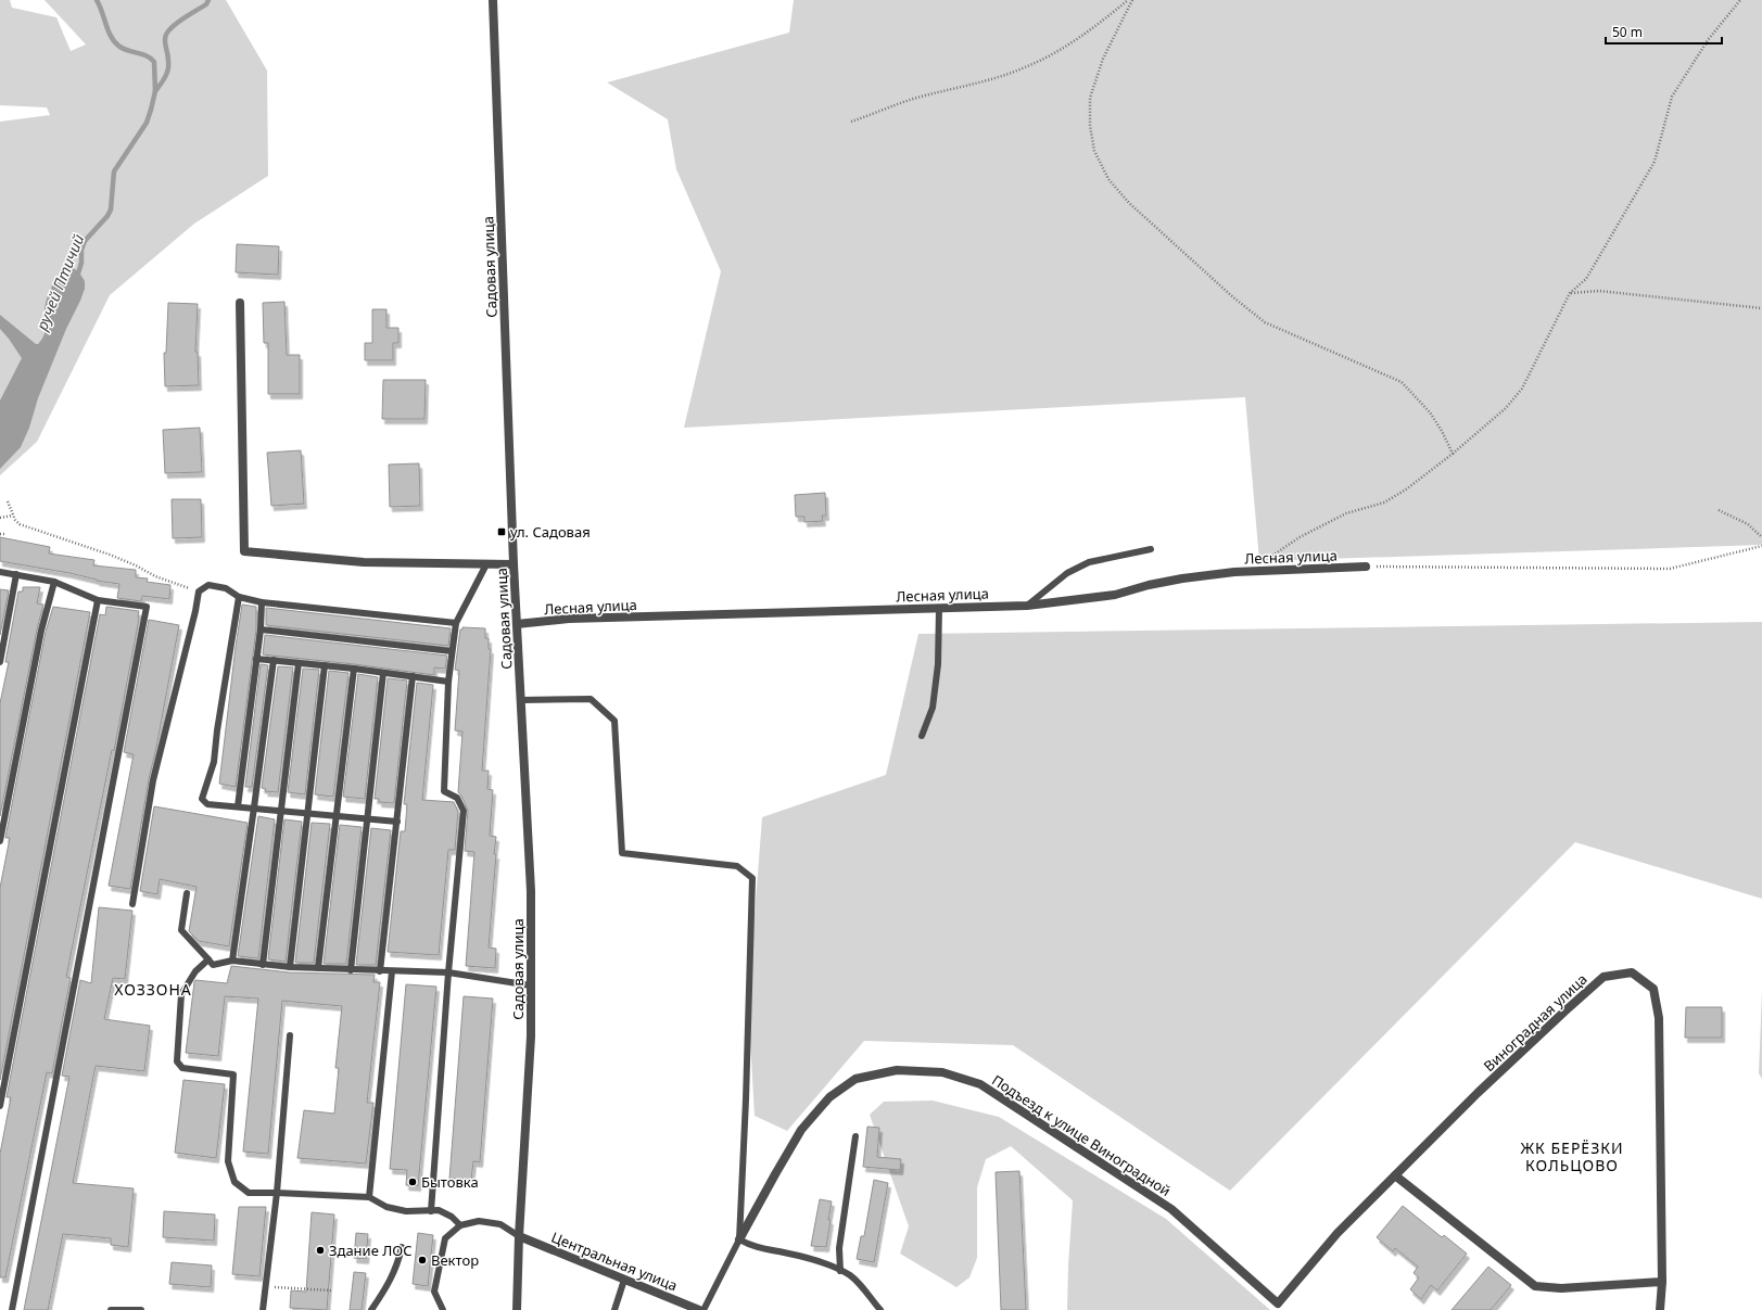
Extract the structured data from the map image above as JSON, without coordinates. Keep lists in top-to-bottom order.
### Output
{
  "streets": {
    "street": [
      "Садовая улица",
      "Лесная улица",
      "Виноградная улица",
      "Подъезд к улице Виноградной",
      "Центральная улица"
    ]
  },
  "crossings": [
    ["Садовая улица", "Лесная улица"],
    ["Садовая улица", "Центральная улица"],
    ["Виноградная улица", "Подъезд к улице Виноградной"]
  ],
  "districts": ["ХОЗЗОНА", "ЖК БЕРЁЗКИ КОЛЬЦОВО"],
  "water": ["ручей Птичий"],
  "places": {
    "transit": ["ул. Садовая"],
    "other": ["Бытовка", "Здание ЛОС", "Вектор"]
  },
  "scale_bar": "50 m"
}
